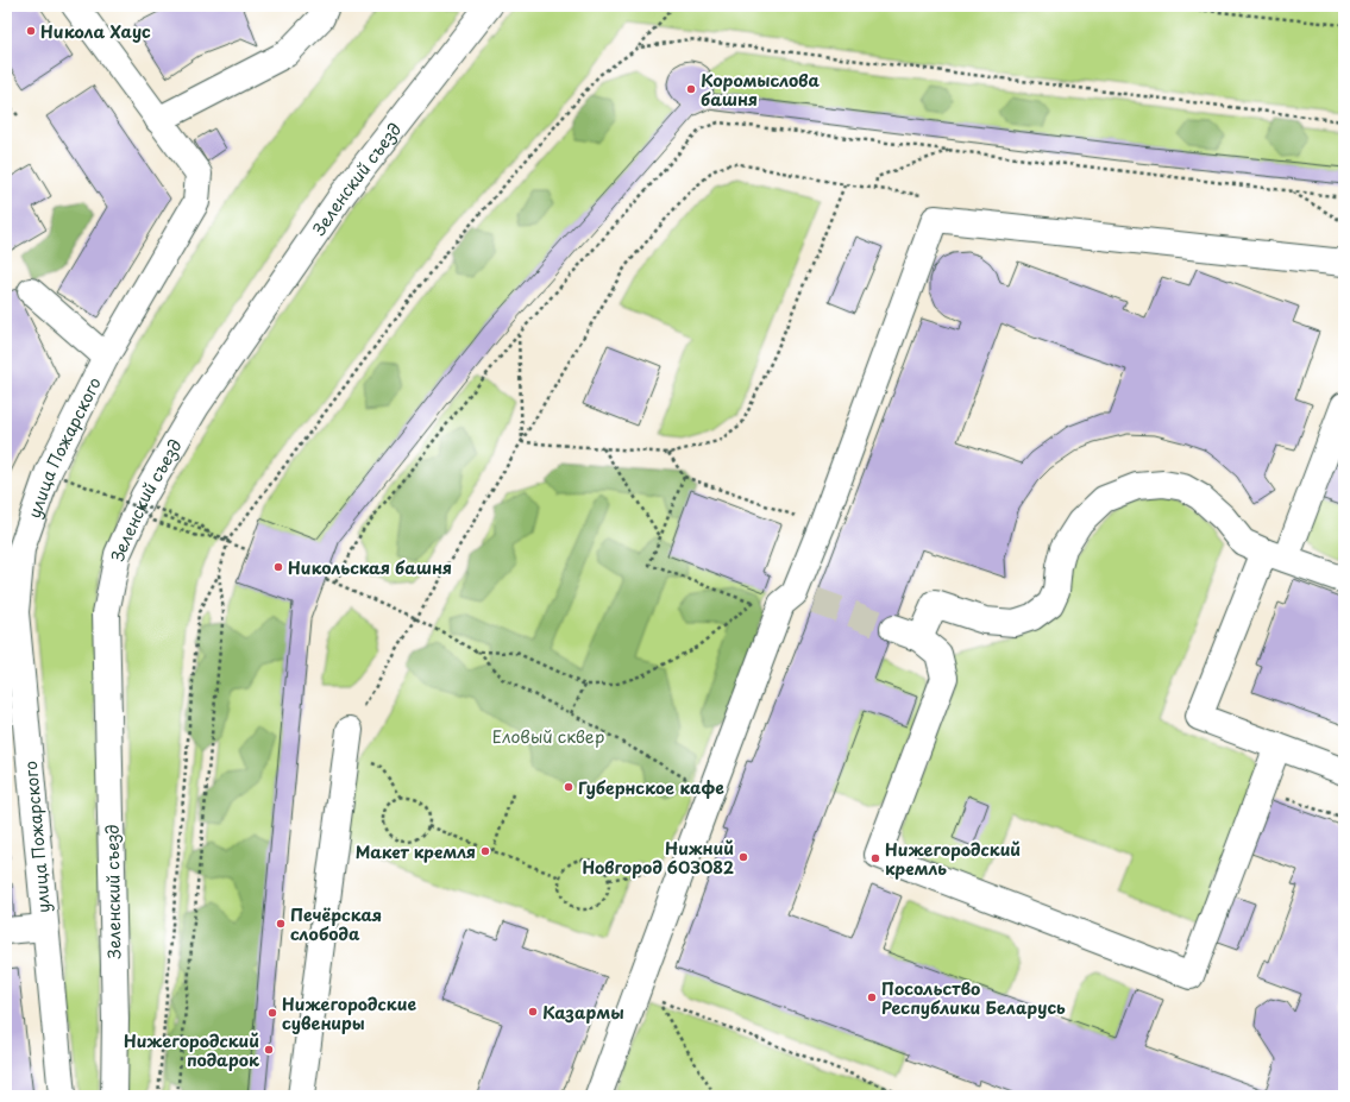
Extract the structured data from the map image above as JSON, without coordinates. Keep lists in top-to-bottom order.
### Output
{
  "streets": {
    "main road": ["Зеленский съезд", "улица Пожарского"]
  },
  "parks": ["Еловый сквер"],
  "places": [
    "Никола Хаус",
    "Коромыслова башня",
    "Никольская башня",
    "Губернское кафе",
    "Макет кремля",
    "Нижний Новгород 603082",
    "Нижегородский кремль",
    "Печёрская слобода",
    "Посольство Республики Беларусь",
    "Казармы",
    "Нижегородские сувениры",
    "Нижегородский подарок"
  ]
}
